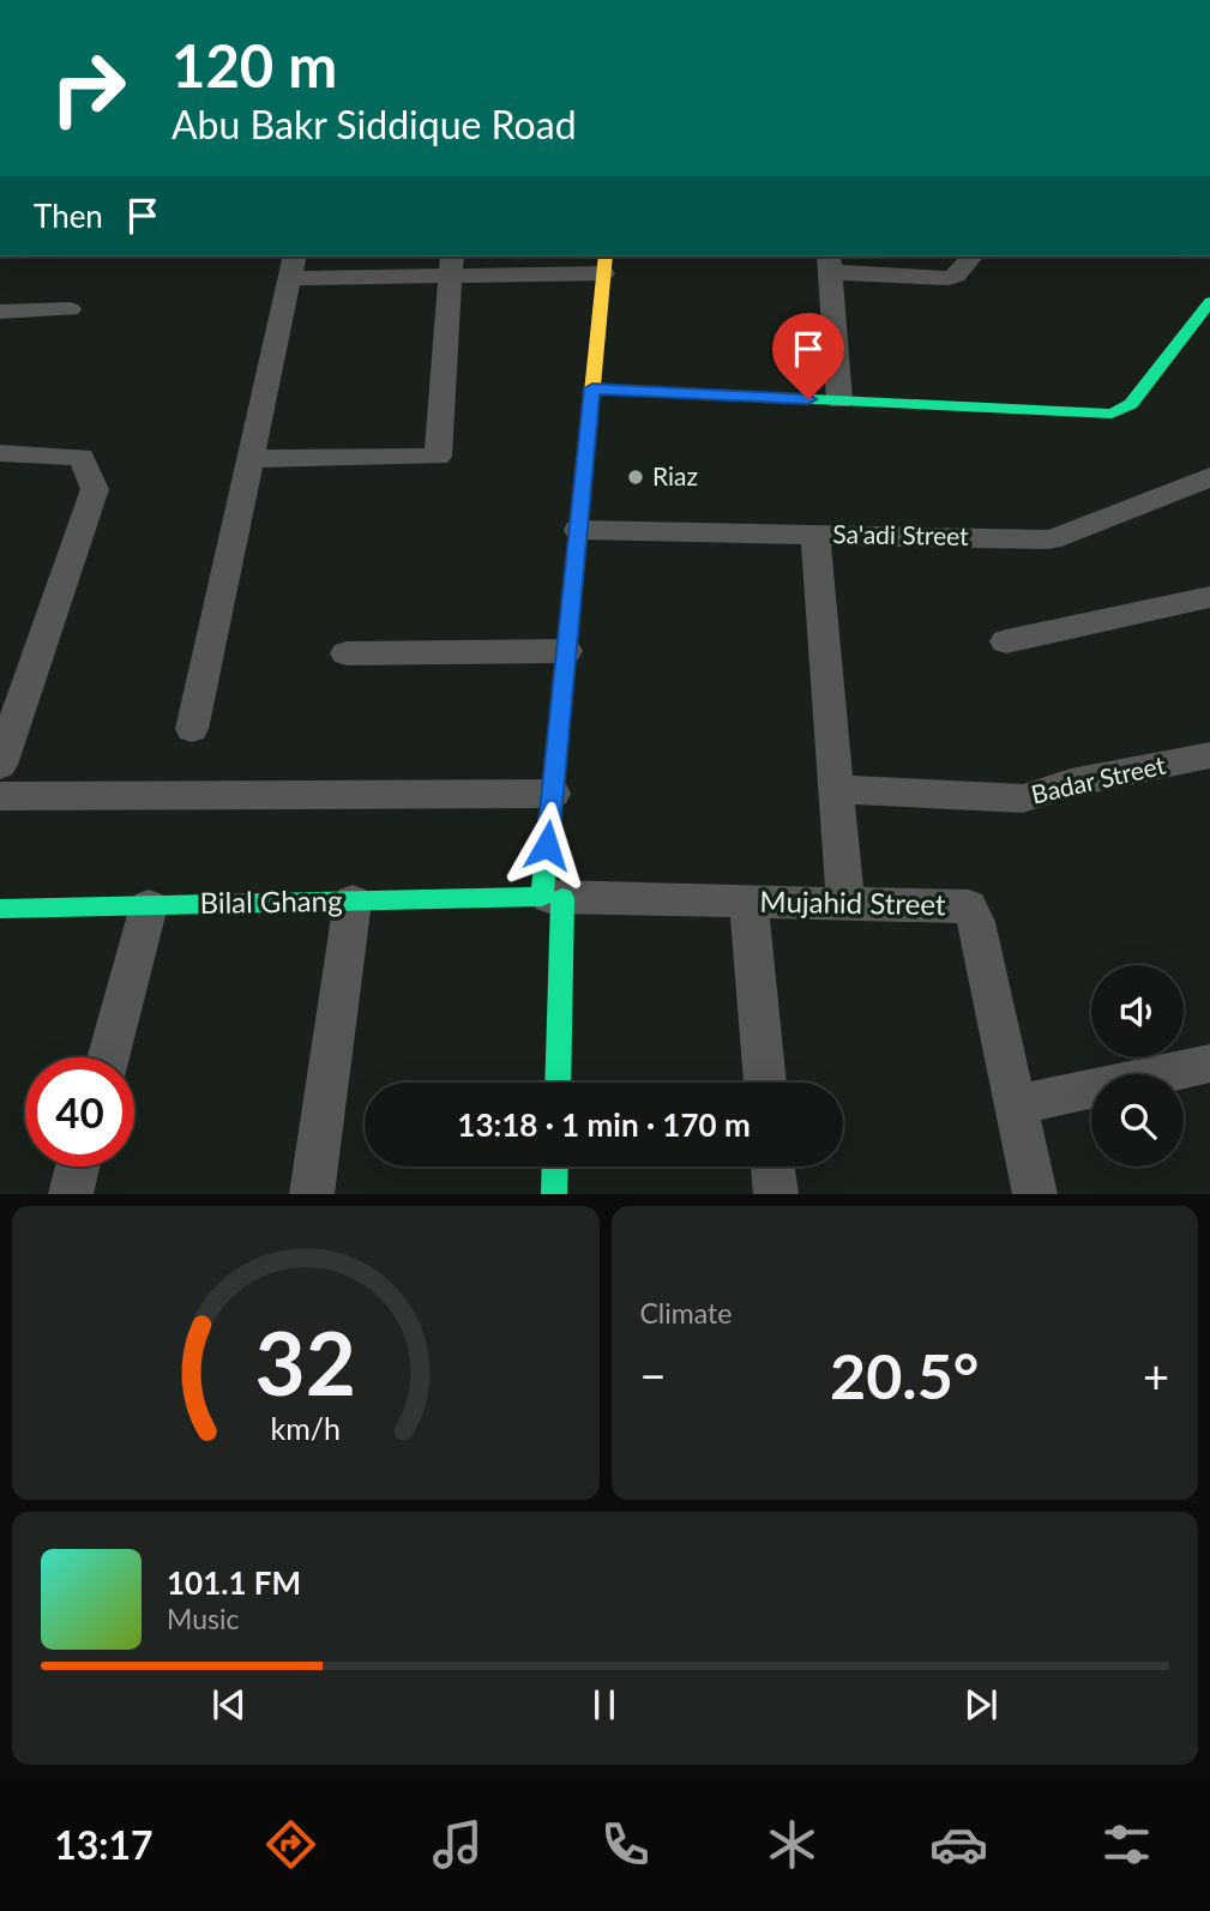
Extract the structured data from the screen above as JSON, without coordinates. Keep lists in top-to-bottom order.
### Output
{
  "streets": {
    "street": [
      "Sa'adi Street",
      "Badar Street",
      "Bilal Ghang",
      "Mujahid Street"
    ]
  },
  "crossings": [
    ["Bilal Ghang", "Mujahid Street"]
  ],
  "places": ["Riaz"],
  "page": {
    "turn": ["120 m", "Abu Bakr Siddique Road"],
    "then": "Then",
    "limit": "40",
    "trip": "13:18 · 1 min · 170 m",
    "tile": "Climate",
    "heat": ["−", "20.5°", "+"],
    "song": ["101.1 FM", "Music"],
    "tabs": "13:17",
    "gauge": ["32", "km/h"]
  }
}
